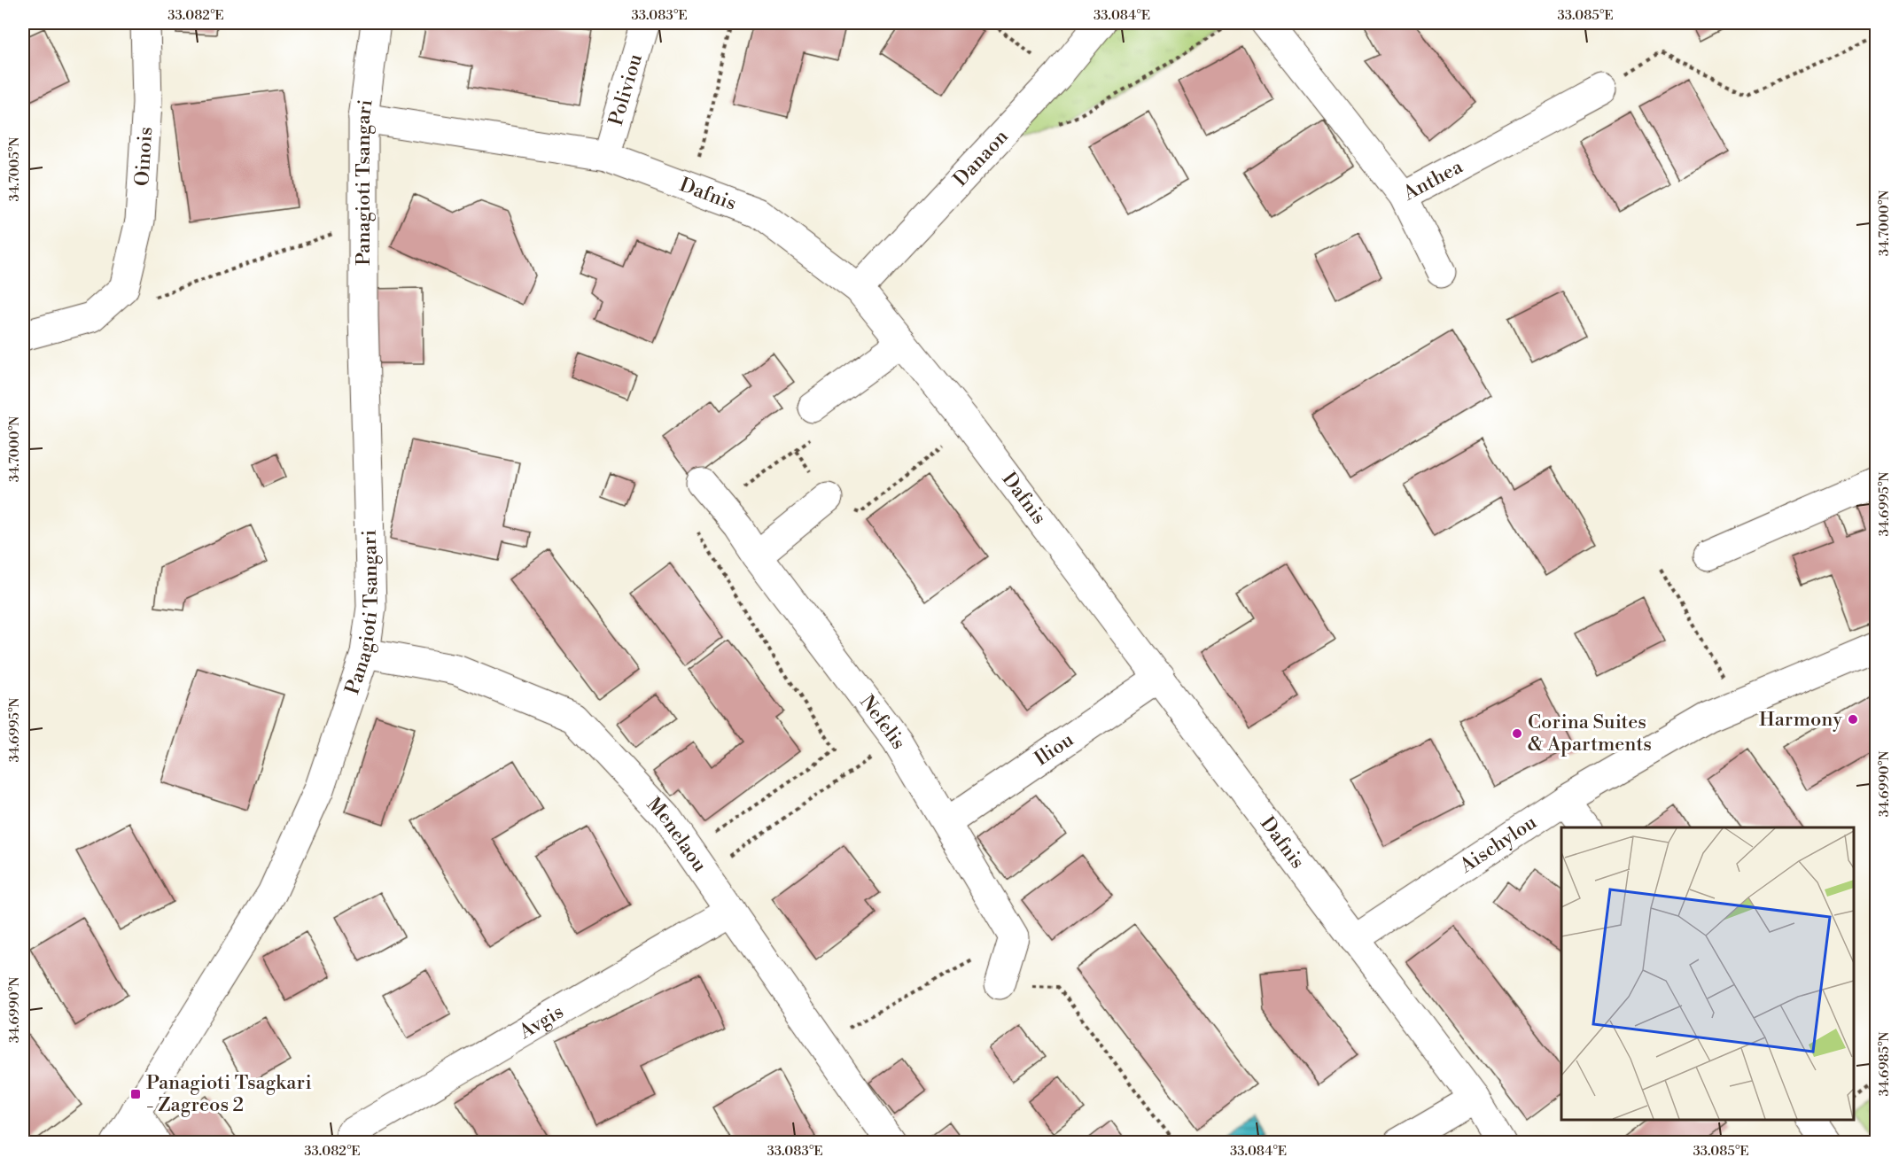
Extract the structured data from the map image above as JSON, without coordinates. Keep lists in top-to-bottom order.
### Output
{
  "streets": {
    "street": [
      "Poliviou",
      "Oinois",
      "Danaon",
      "Anthea",
      "Panagioti Tsangari",
      "Dafnis",
      "Nefelis",
      "Iliou",
      "Menelaou",
      "Aischylou",
      "Avgis"
    ]
  },
  "crossings": [
    ["Poliviou", "Dafnis"],
    ["Danaon", "Dafnis"],
    ["Panagioti Tsangari", "Dafnis"],
    ["Panagioti Tsangari", "Menelaou"],
    ["Dafnis", "Iliou"],
    ["Dafnis", "Aischylou"],
    ["Nefelis", "Iliou"],
    ["Menelaou", "Avgis"]
  ],
  "places": {
    "other": ["Harmony", "Corina Suites & Apartments"],
    "transit": ["Panagioti Tsagkari - Zagreos 2"]
  },
  "coordinates": [
    "33.082°E",
    "33.083°E",
    "33.084°E",
    "33.085°E",
    "34.7005°N",
    "34.7000°N",
    "34.6995°N",
    "34.6990°N",
    "34.6985°N"
  ]
}
